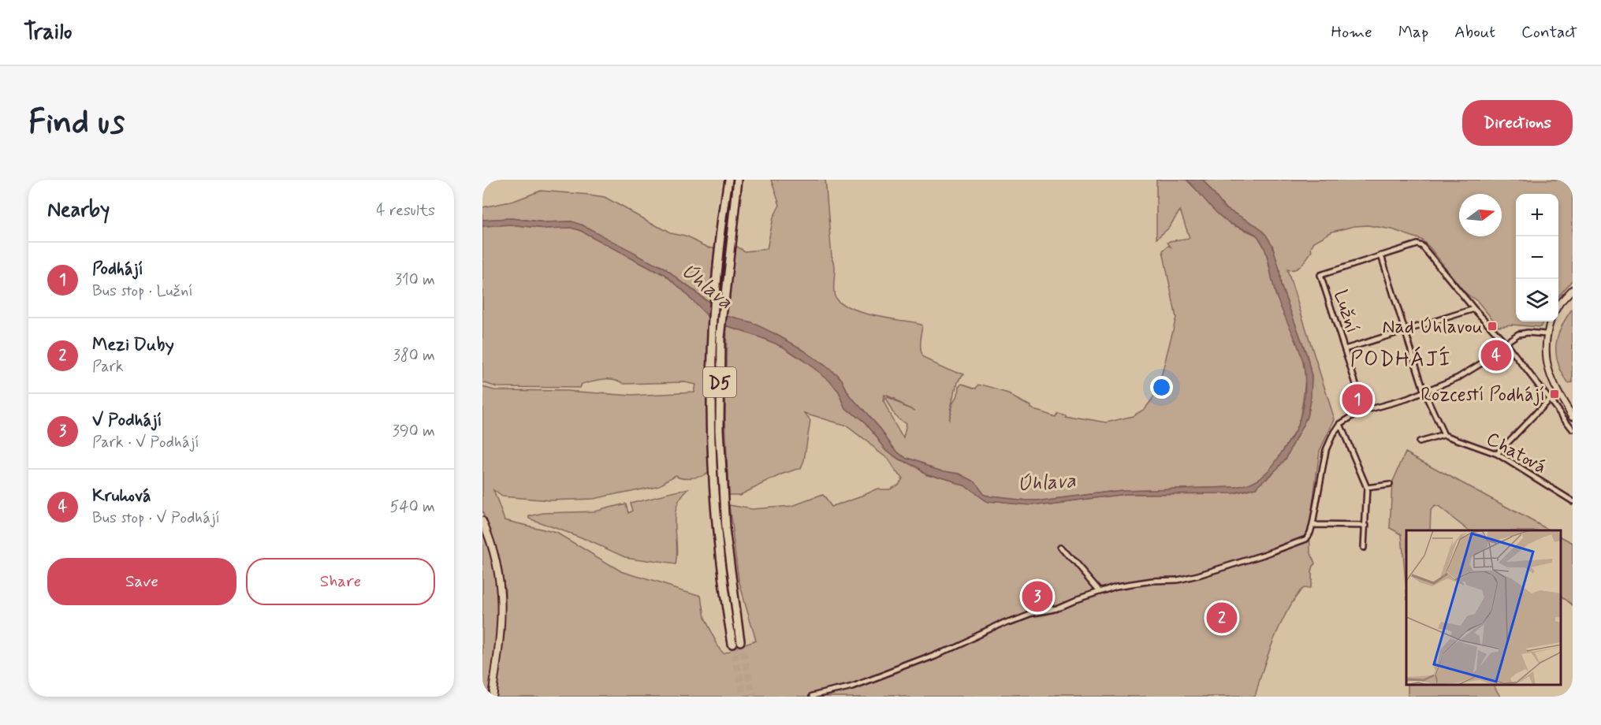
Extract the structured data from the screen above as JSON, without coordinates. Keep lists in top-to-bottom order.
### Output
{
  "streets": {
    "highway": ["D5"],
    "street": ["Lužní", "Chatová"]
  },
  "districts": ["PODHÁJÍ"],
  "water": ["Úhlava"],
  "places": {
    "transit": ["Nad Úhlavou", "Rozcestí Podhájí"]
  },
  "north": "right",
  "page": {
    "header": "Trailo",
    "nav": [
      "Home",
      "Map",
      "About",
      "Contact"
    ],
    "buttons": [
      "Directions",
      ["Save", "Share"]
    ],
    "title": "Find us",
    "heading": ["Nearby", "4 results"],
    "map_buttons": ["+", "−"],
    "list": [
      {
        "mark": "1",
        "name": "Podhájí",
        "note": "Bus stop · Lužní",
        "value": "310 m"
      },
      {
        "mark": "2",
        "name": "Mezi Duby",
        "note": "Park",
        "value": "380 m"
      },
      {
        "mark": "3",
        "name": "V Podhájí",
        "note": "Park · V Podhájí",
        "value": "390 m"
      },
      {
        "mark": "4",
        "name": "Kruhová",
        "note": "Bus stop · V Podhájí",
        "value": "540 m"
      }
    ],
    "pins": [
      "4",
      "1",
      "3",
      "2"
    ]
  }
}
